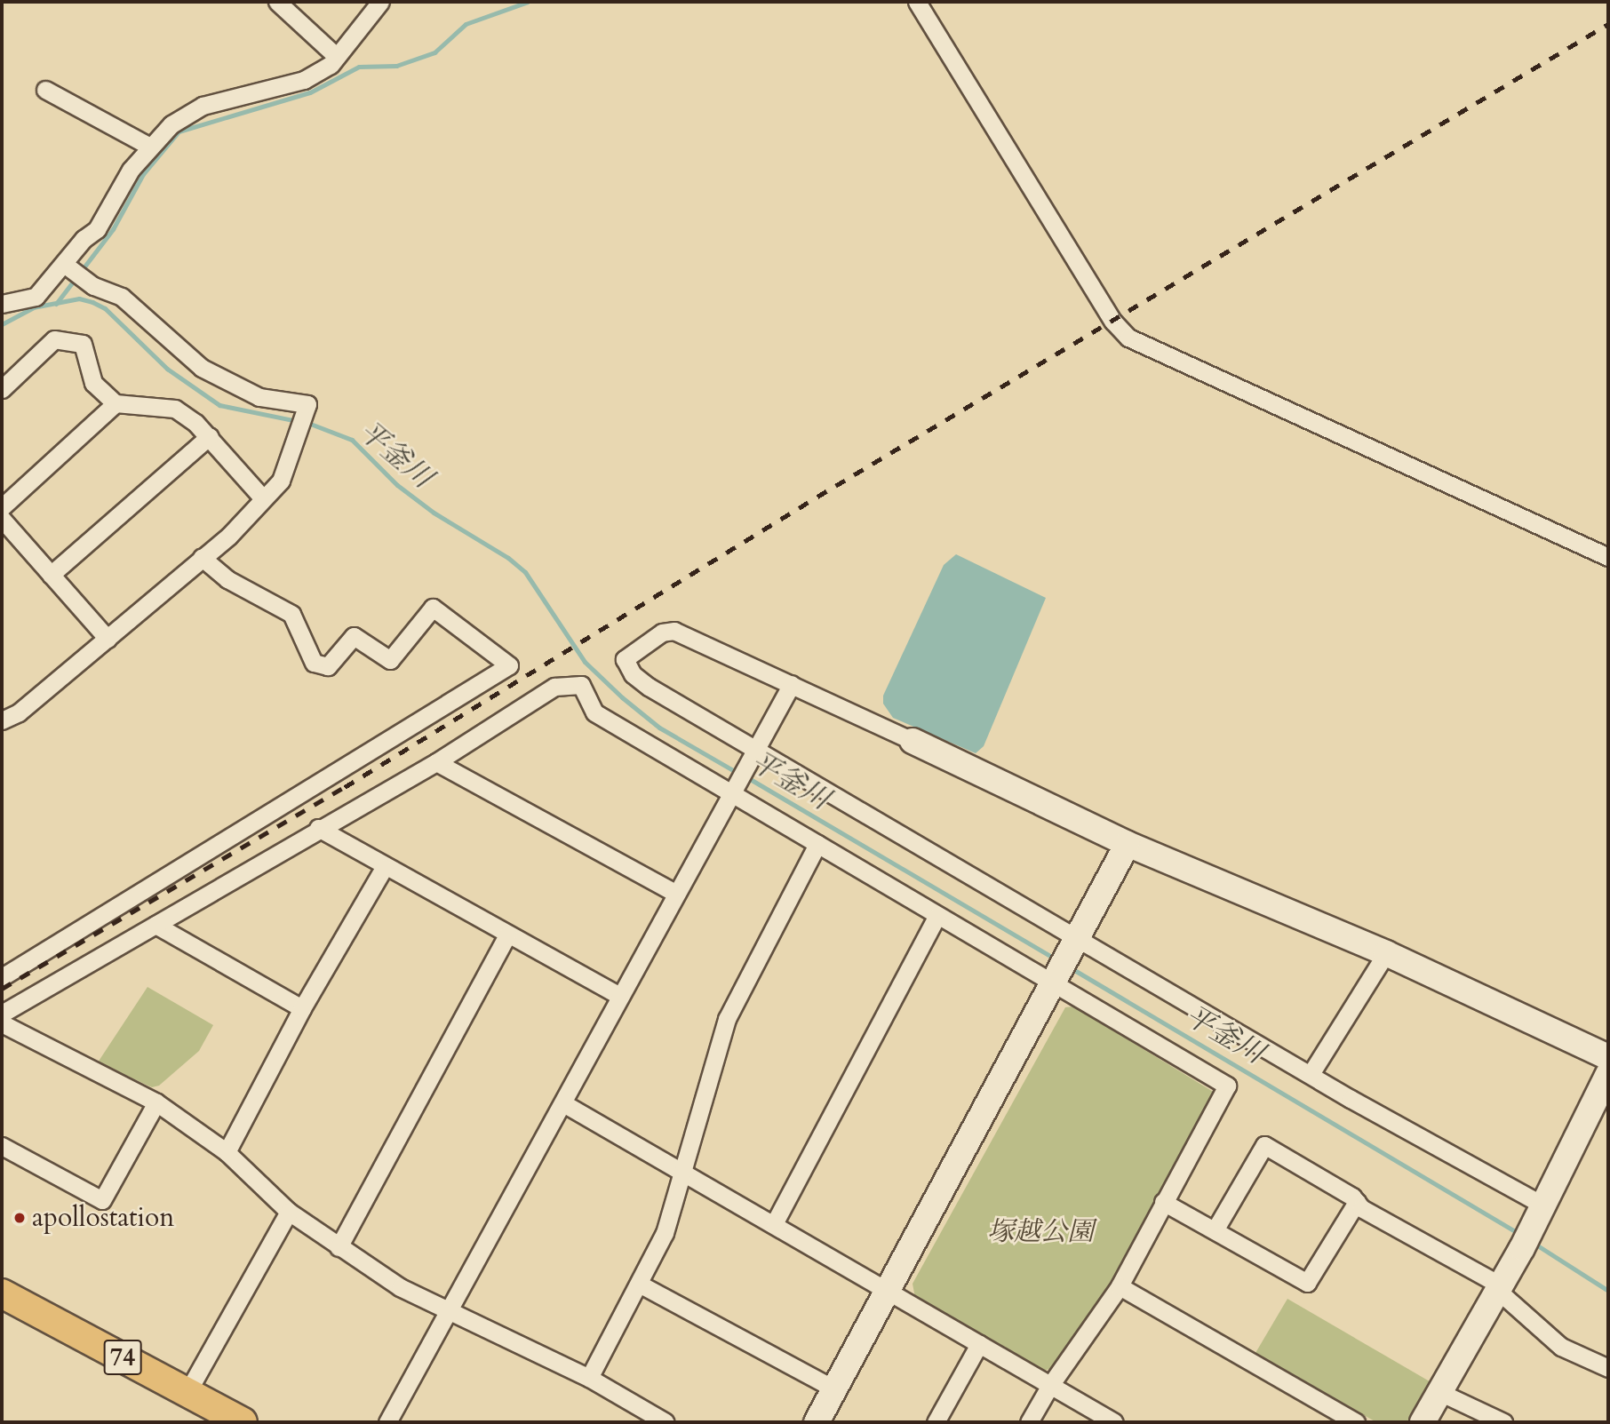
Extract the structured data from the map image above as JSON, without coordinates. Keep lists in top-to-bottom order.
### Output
{
  "streets": {
    "main road": ["74"]
  },
  "water": ["平釜川"],
  "parks": ["塚越公園"],
  "places": ["apollostation"]
}
